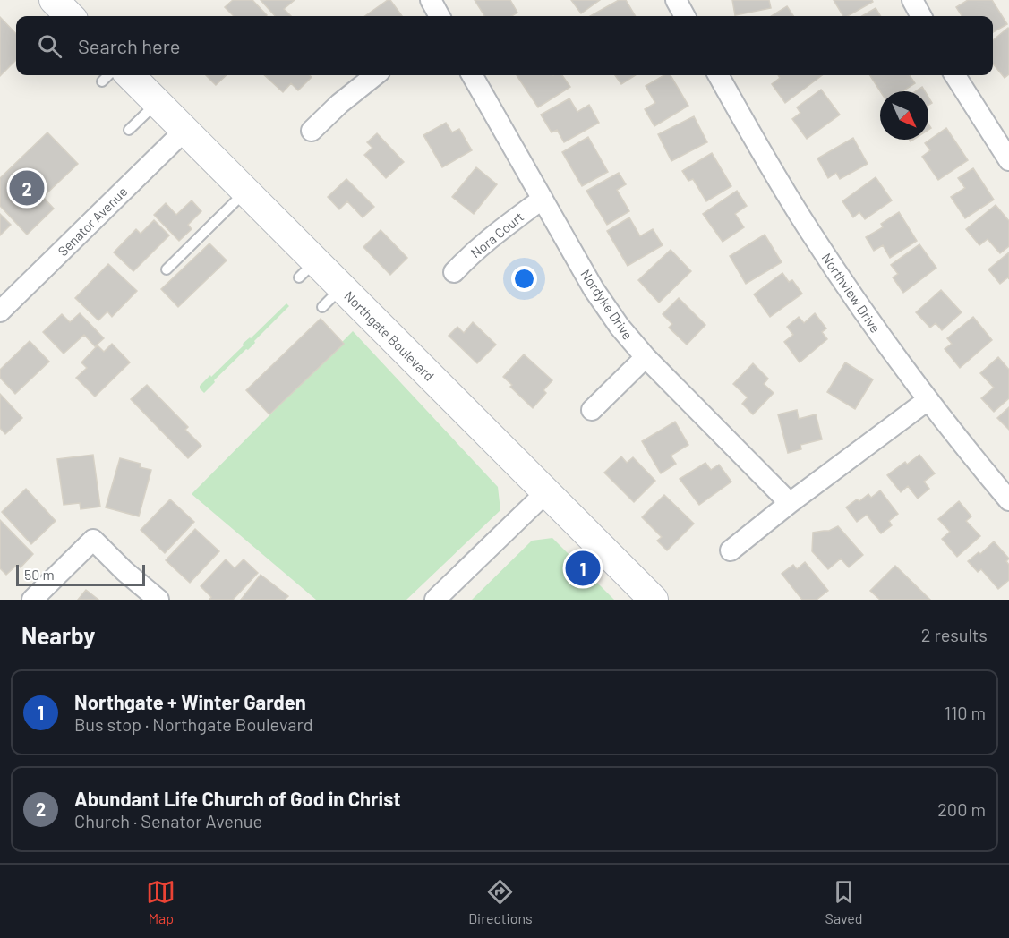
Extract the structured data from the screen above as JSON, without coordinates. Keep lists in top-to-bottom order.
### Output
{
  "streets": {
    "main road": ["Northgate Boulevard"],
    "street": [
      "Senator Avenue",
      "Nora Court",
      "Northview Drive",
      "Nordyke Drive"
    ]
  },
  "crossings": [
    ["Senator Avenue", "Northgate Boulevard"],
    ["Nora Court", "Nordyke Drive"]
  ],
  "scale_bar": "50 m",
  "north": "bottom right",
  "page": {
    "search": "Search here",
    "pins": ["2", "1"],
    "scale": "50 m",
    "heading": ["Nearby", "2 results"],
    "list": [
      {
        "mark": "1",
        "name": "Northgate + Winter Garden",
        "note": "Bus stop · Northgate Boulevard",
        "value": "110 m"
      },
      {
        "mark": "2",
        "name": "Abundant Life Church of God in Christ",
        "note": "Church · Senator Avenue",
        "value": "200 m"
      }
    ],
    "nav": ["Map", "Directions", "Saved"]
  }
}
